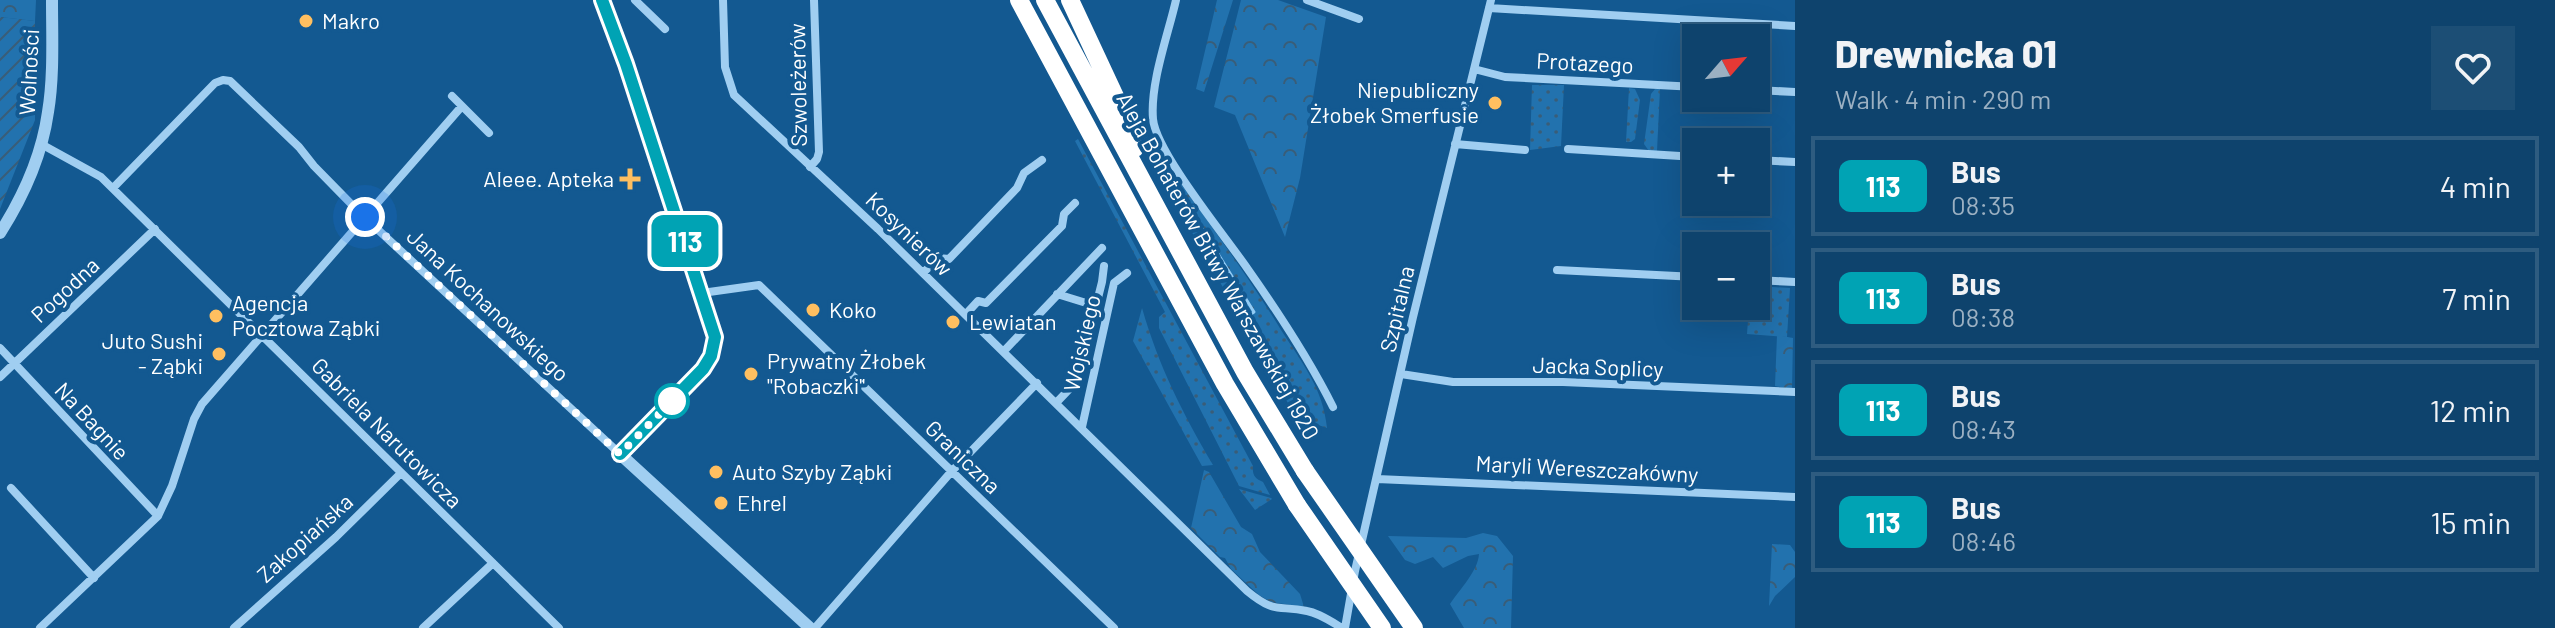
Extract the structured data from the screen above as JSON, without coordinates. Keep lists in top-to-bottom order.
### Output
{
  "streets": {
    "highway": ["Aleja Bohaterów Bitwy Warszawskiej 1920"],
    "street": [
      "Protazego",
      "Wolności",
      "Szwoleżerów",
      "Kosynierów",
      "Pogodna",
      "Jana Kochanowskiego",
      "Szpitalna",
      "Wojskiego",
      "Jacka Soplicy",
      "Na Bagnie",
      "Gabriela Narutowicza",
      "Graniczna",
      "Maryli Wereszczakówny",
      "Zakopiańska"
    ]
  },
  "crossings": [
    ["Protazego", "Szpitalna"],
    ["Wolności", "Gabriela Narutowicza"],
    ["Szwoleżerów", "Kosynierów"],
    ["Kosynierów", "Szpitalna"],
    ["Kosynierów", "Wojskiego"],
    ["Pogodna", "Na Bagnie"],
    ["Pogodna", "Gabriela Narutowicza"],
    ["Jana Kochanowskiego", "Gabriela Narutowicza"],
    ["Szpitalna", "Jacka Soplicy"],
    ["Szpitalna", "Maryli Wereszczakówny"],
    ["Gabriela Narutowicza", "Zakopiańska"]
  ],
  "places": {
    "other": [
      "Makro",
      "Niepubliczny Żłobek Smerfusie",
      "Koko",
      "Agencja Pocztowa Ząbki",
      "Lewiatan",
      "Juto Sushi - Ząbki",
      "Prywatny Żłobek \"Robaczki\"",
      "Auto Szyby Ząbki",
      "Ehrel"
    ],
    "health": ["Aleee. Apteka"]
  },
  "lines": ["bus line 113"],
  "north": "top right",
  "page": {
    "on_map": "113",
    "heading": ["Drewnicka 01", "Walk · 4 min · 290 m"],
    "map_buttons": ["+", "−"],
    "list": [
      {
        "mark": "113",
        "name": "Bus",
        "note": "08:35",
        "value": "4 min"
      },
      {
        "mark": "113",
        "name": "Bus",
        "note": "08:38",
        "value": "7 min"
      },
      {
        "mark": "113",
        "name": "Bus",
        "note": "08:43",
        "value": "12 min"
      },
      {
        "mark": "113",
        "name": "Bus",
        "note": "08:46",
        "value": "15 min"
      }
    ]
  }
}
